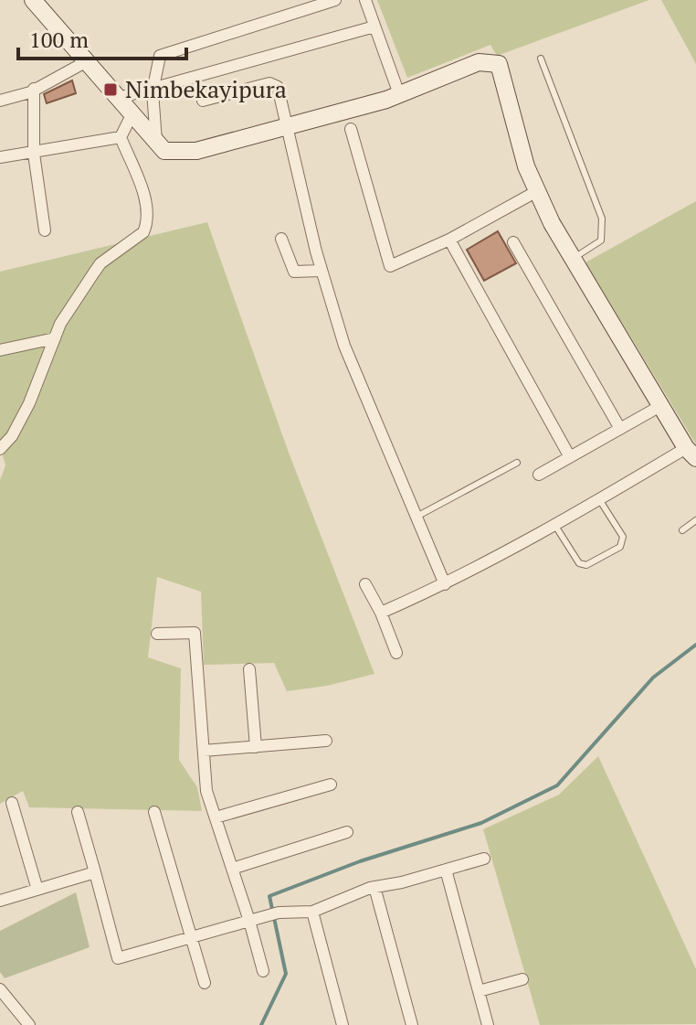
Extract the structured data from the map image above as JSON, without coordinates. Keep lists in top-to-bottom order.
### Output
{
  "places": {
    "transit": ["Nimbekayipura"]
  },
  "scale_bar": "100 m"
}
